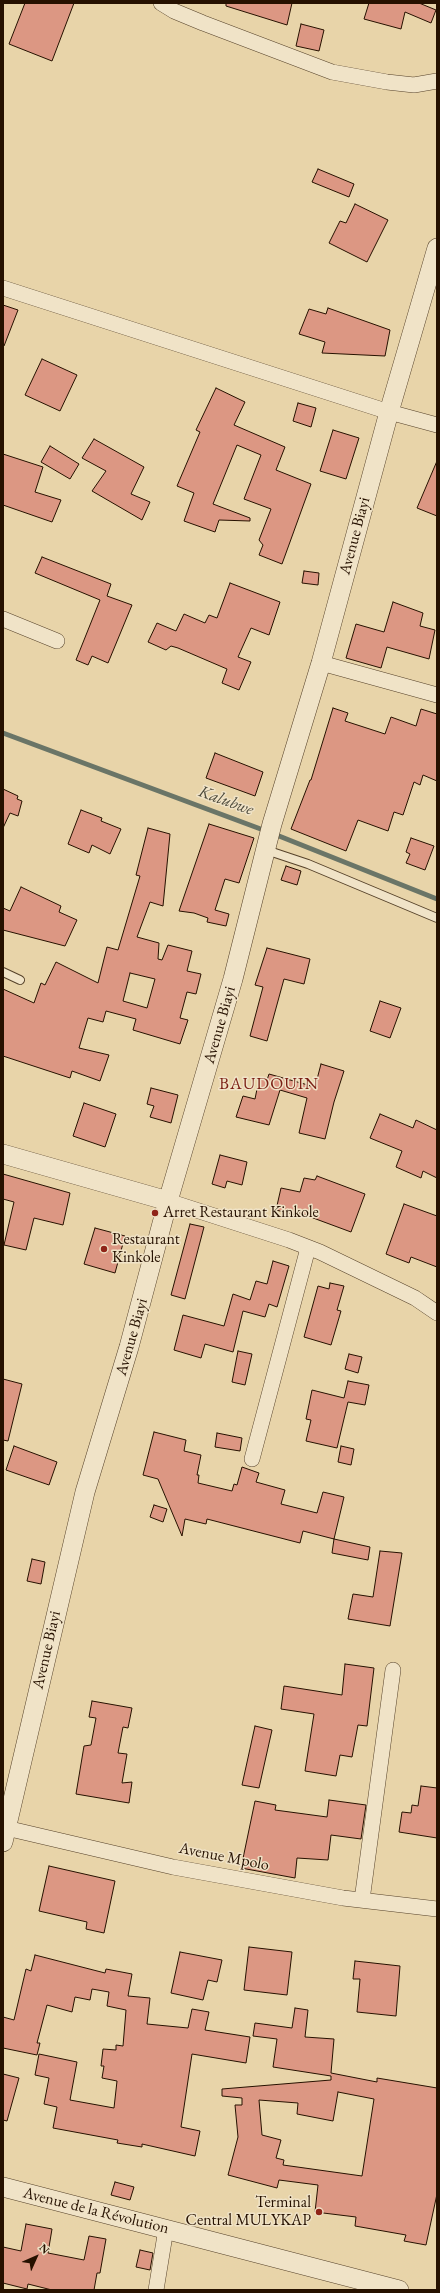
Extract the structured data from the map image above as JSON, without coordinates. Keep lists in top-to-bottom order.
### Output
{
  "streets": {
    "street": ["Avenue Biayi", "Avenue Mpolo", "Avenue de la Révolution"]
  },
  "crossings": [
    ["Avenue Biayi", "Avenue Mpolo"]
  ],
  "districts": ["BAUDOUIN"],
  "water": ["Kalubwe"],
  "places": ["Arret Restaurant Kinkole", "Restaurant Kinkole", "Terminal Central MULYKAP"],
  "north": "top right"
}
